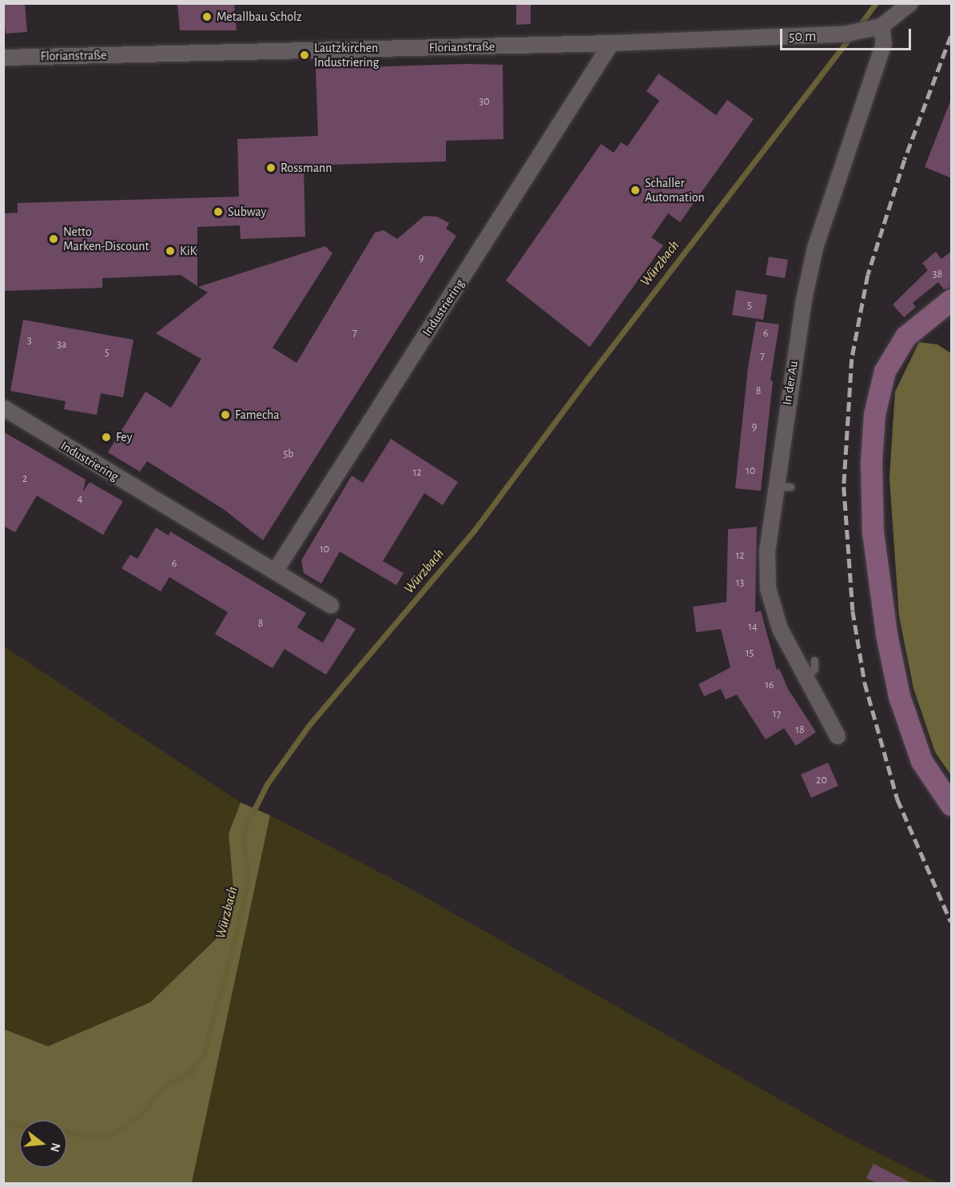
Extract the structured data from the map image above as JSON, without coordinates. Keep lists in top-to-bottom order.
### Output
{
  "streets": {
    "street": ["Florianstraße", "Industriering", "In der Au"]
  },
  "crossings": [
    ["Florianstraße", "Industriering"],
    ["Florianstraße", "In der Au"]
  ],
  "water": ["Würzbach"],
  "places": [
    "Metallbau Scholz",
    "Lautzkirchen Industriering",
    "Rossmann",
    "Schaller Automation",
    "Subway",
    "Netto Marken-Discount",
    "KiK",
    "Famecha",
    "Fey"
  ],
  "house_numbers": [
    "30",
    "9",
    "38",
    "5",
    "7",
    "6",
    "3",
    "3a",
    "5",
    "7",
    "8",
    "9",
    "5b",
    "10",
    "12",
    "2",
    "4",
    "10",
    "12",
    "6",
    "13",
    "8",
    "14",
    "15",
    "16",
    "17",
    "18",
    "20"
  ],
  "scale_bar": "50 m",
  "north": "right"
}
